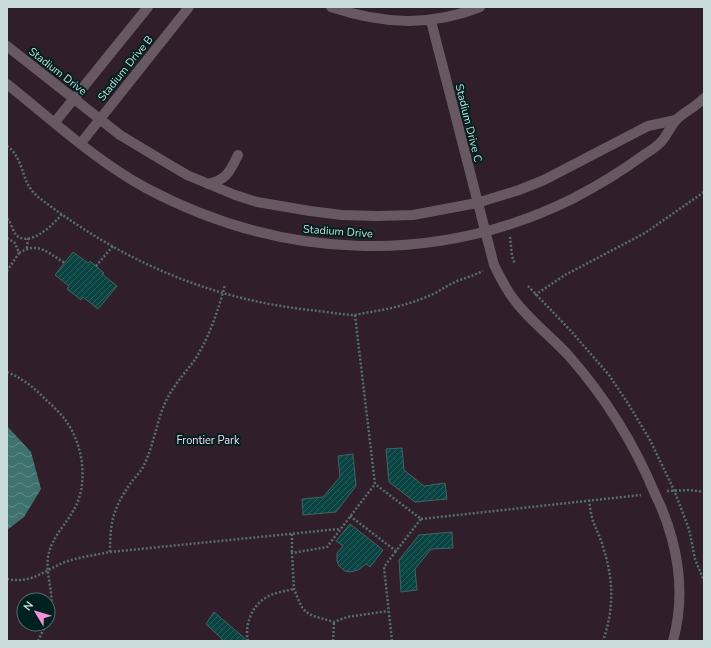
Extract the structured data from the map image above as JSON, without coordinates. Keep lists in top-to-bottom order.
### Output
{
  "streets": {
    "lane": ["Stadium Drive B", "Stadium Drive", "Stadium Drive C"]
  },
  "crossings": [
    ["Stadium Drive B", "Stadium Drive"],
    ["Stadium Drive", "Stadium Drive C"]
  ],
  "parks": ["Frontier Park"],
  "north": "top left"
}
